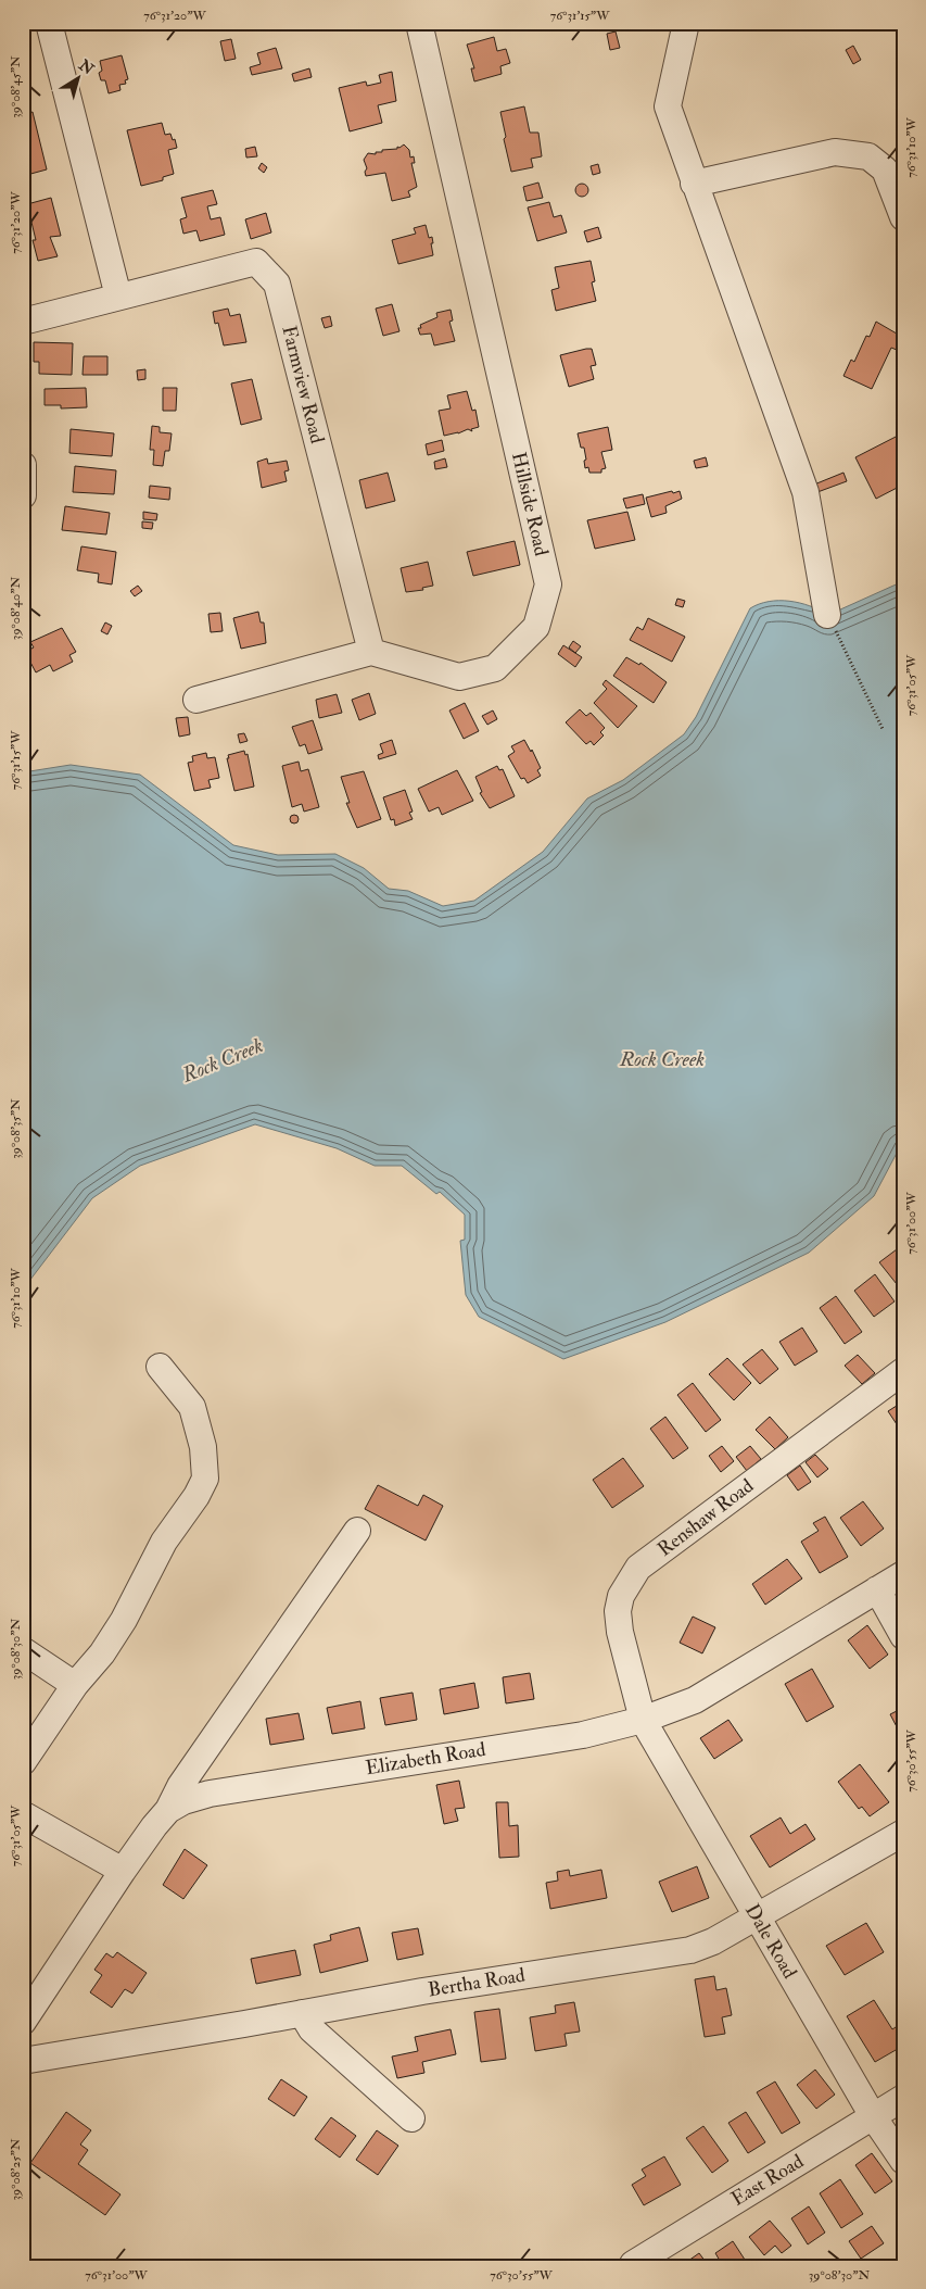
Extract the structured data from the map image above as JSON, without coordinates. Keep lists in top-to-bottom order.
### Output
{
  "streets": {
    "street": [
      "Farmview Road",
      "Hillside Road",
      "Renshaw Road",
      "Elizabeth Road",
      "Dale Road",
      "Bertha Road",
      "East Road"
    ]
  },
  "crossings": [
    ["Farmview Road", "Hillside Road"],
    ["Renshaw Road", "Elizabeth Road"],
    ["Renshaw Road", "Dale Road"],
    ["Elizabeth Road", "Dale Road"],
    ["Dale Road", "Bertha Road"],
    ["Dale Road", "East Road"]
  ],
  "water": ["Rock Creek"],
  "north": "top right",
  "coordinates": [
    "76°31'20\"W",
    "76°31'15\"W",
    "39°08'45\"N",
    "76°31'10\"W",
    "39°08'40\"N",
    "76°31'05\"W",
    "39°08'35\"N",
    "76°31'00\"W",
    "39°08'30\"N",
    "76°30'55\"W",
    "39°08'25\"N"
  ]
}
